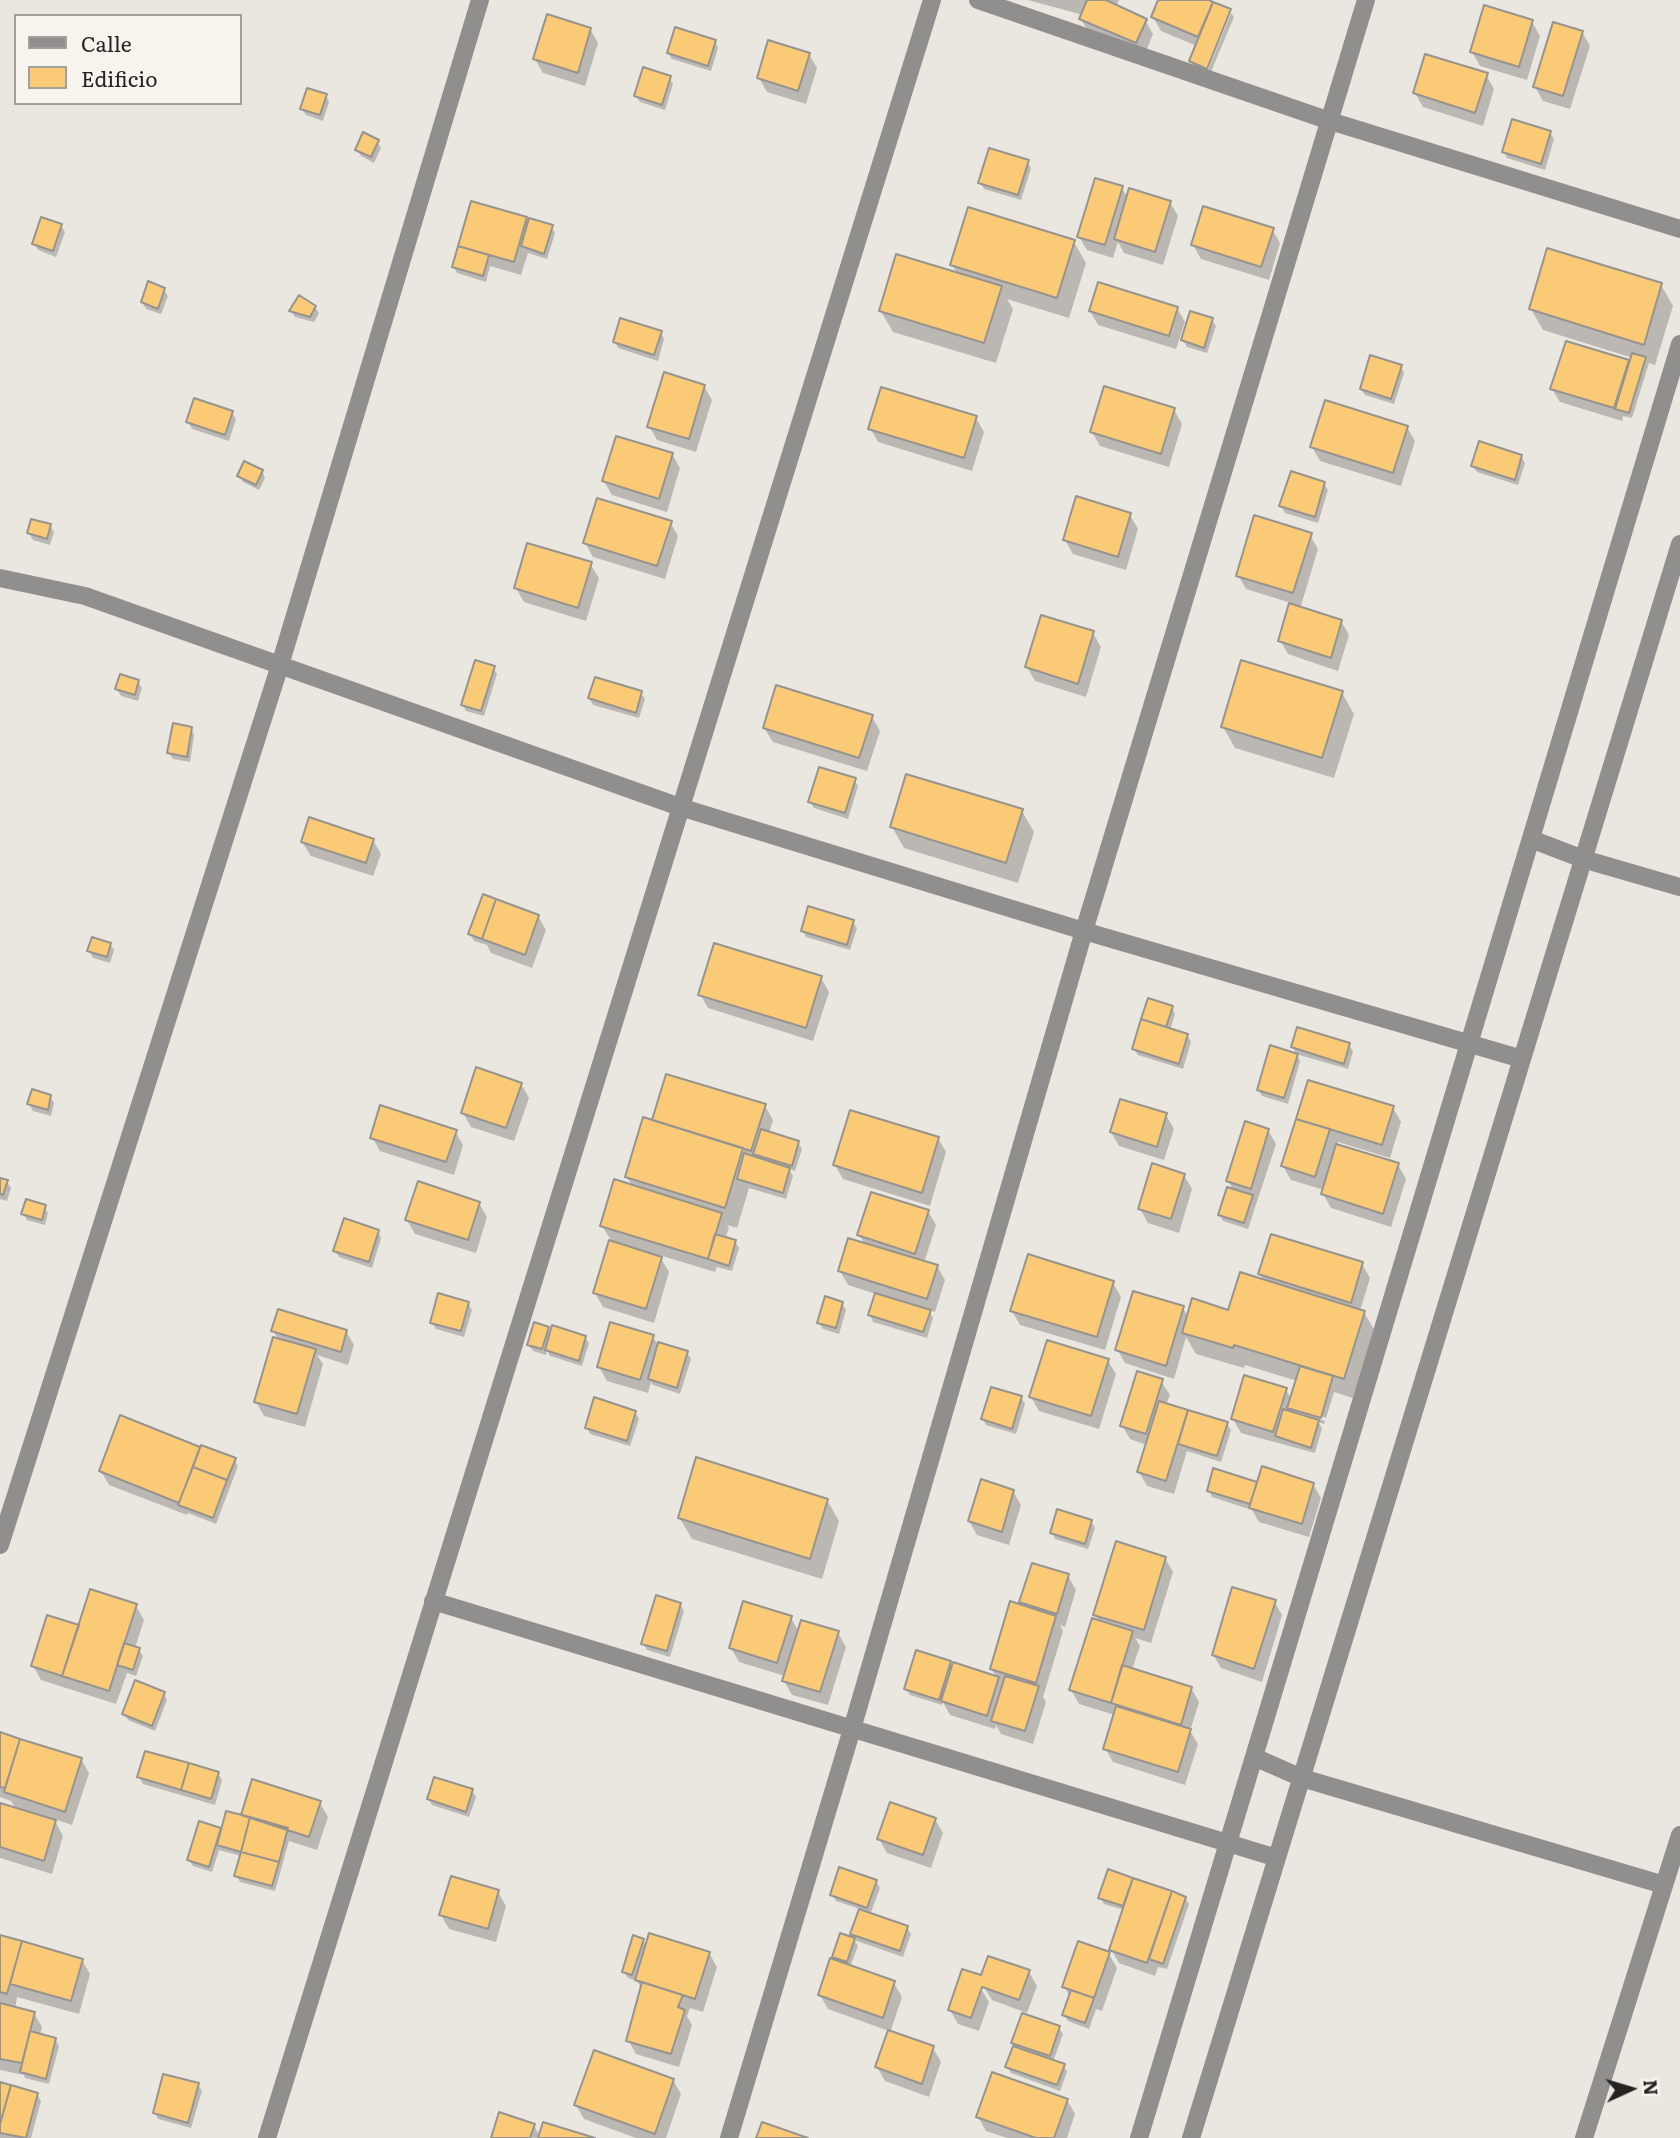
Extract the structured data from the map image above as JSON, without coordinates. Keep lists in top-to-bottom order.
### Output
{
  "legend": ["Calle", "Edificio"],
  "north": "right"
}
